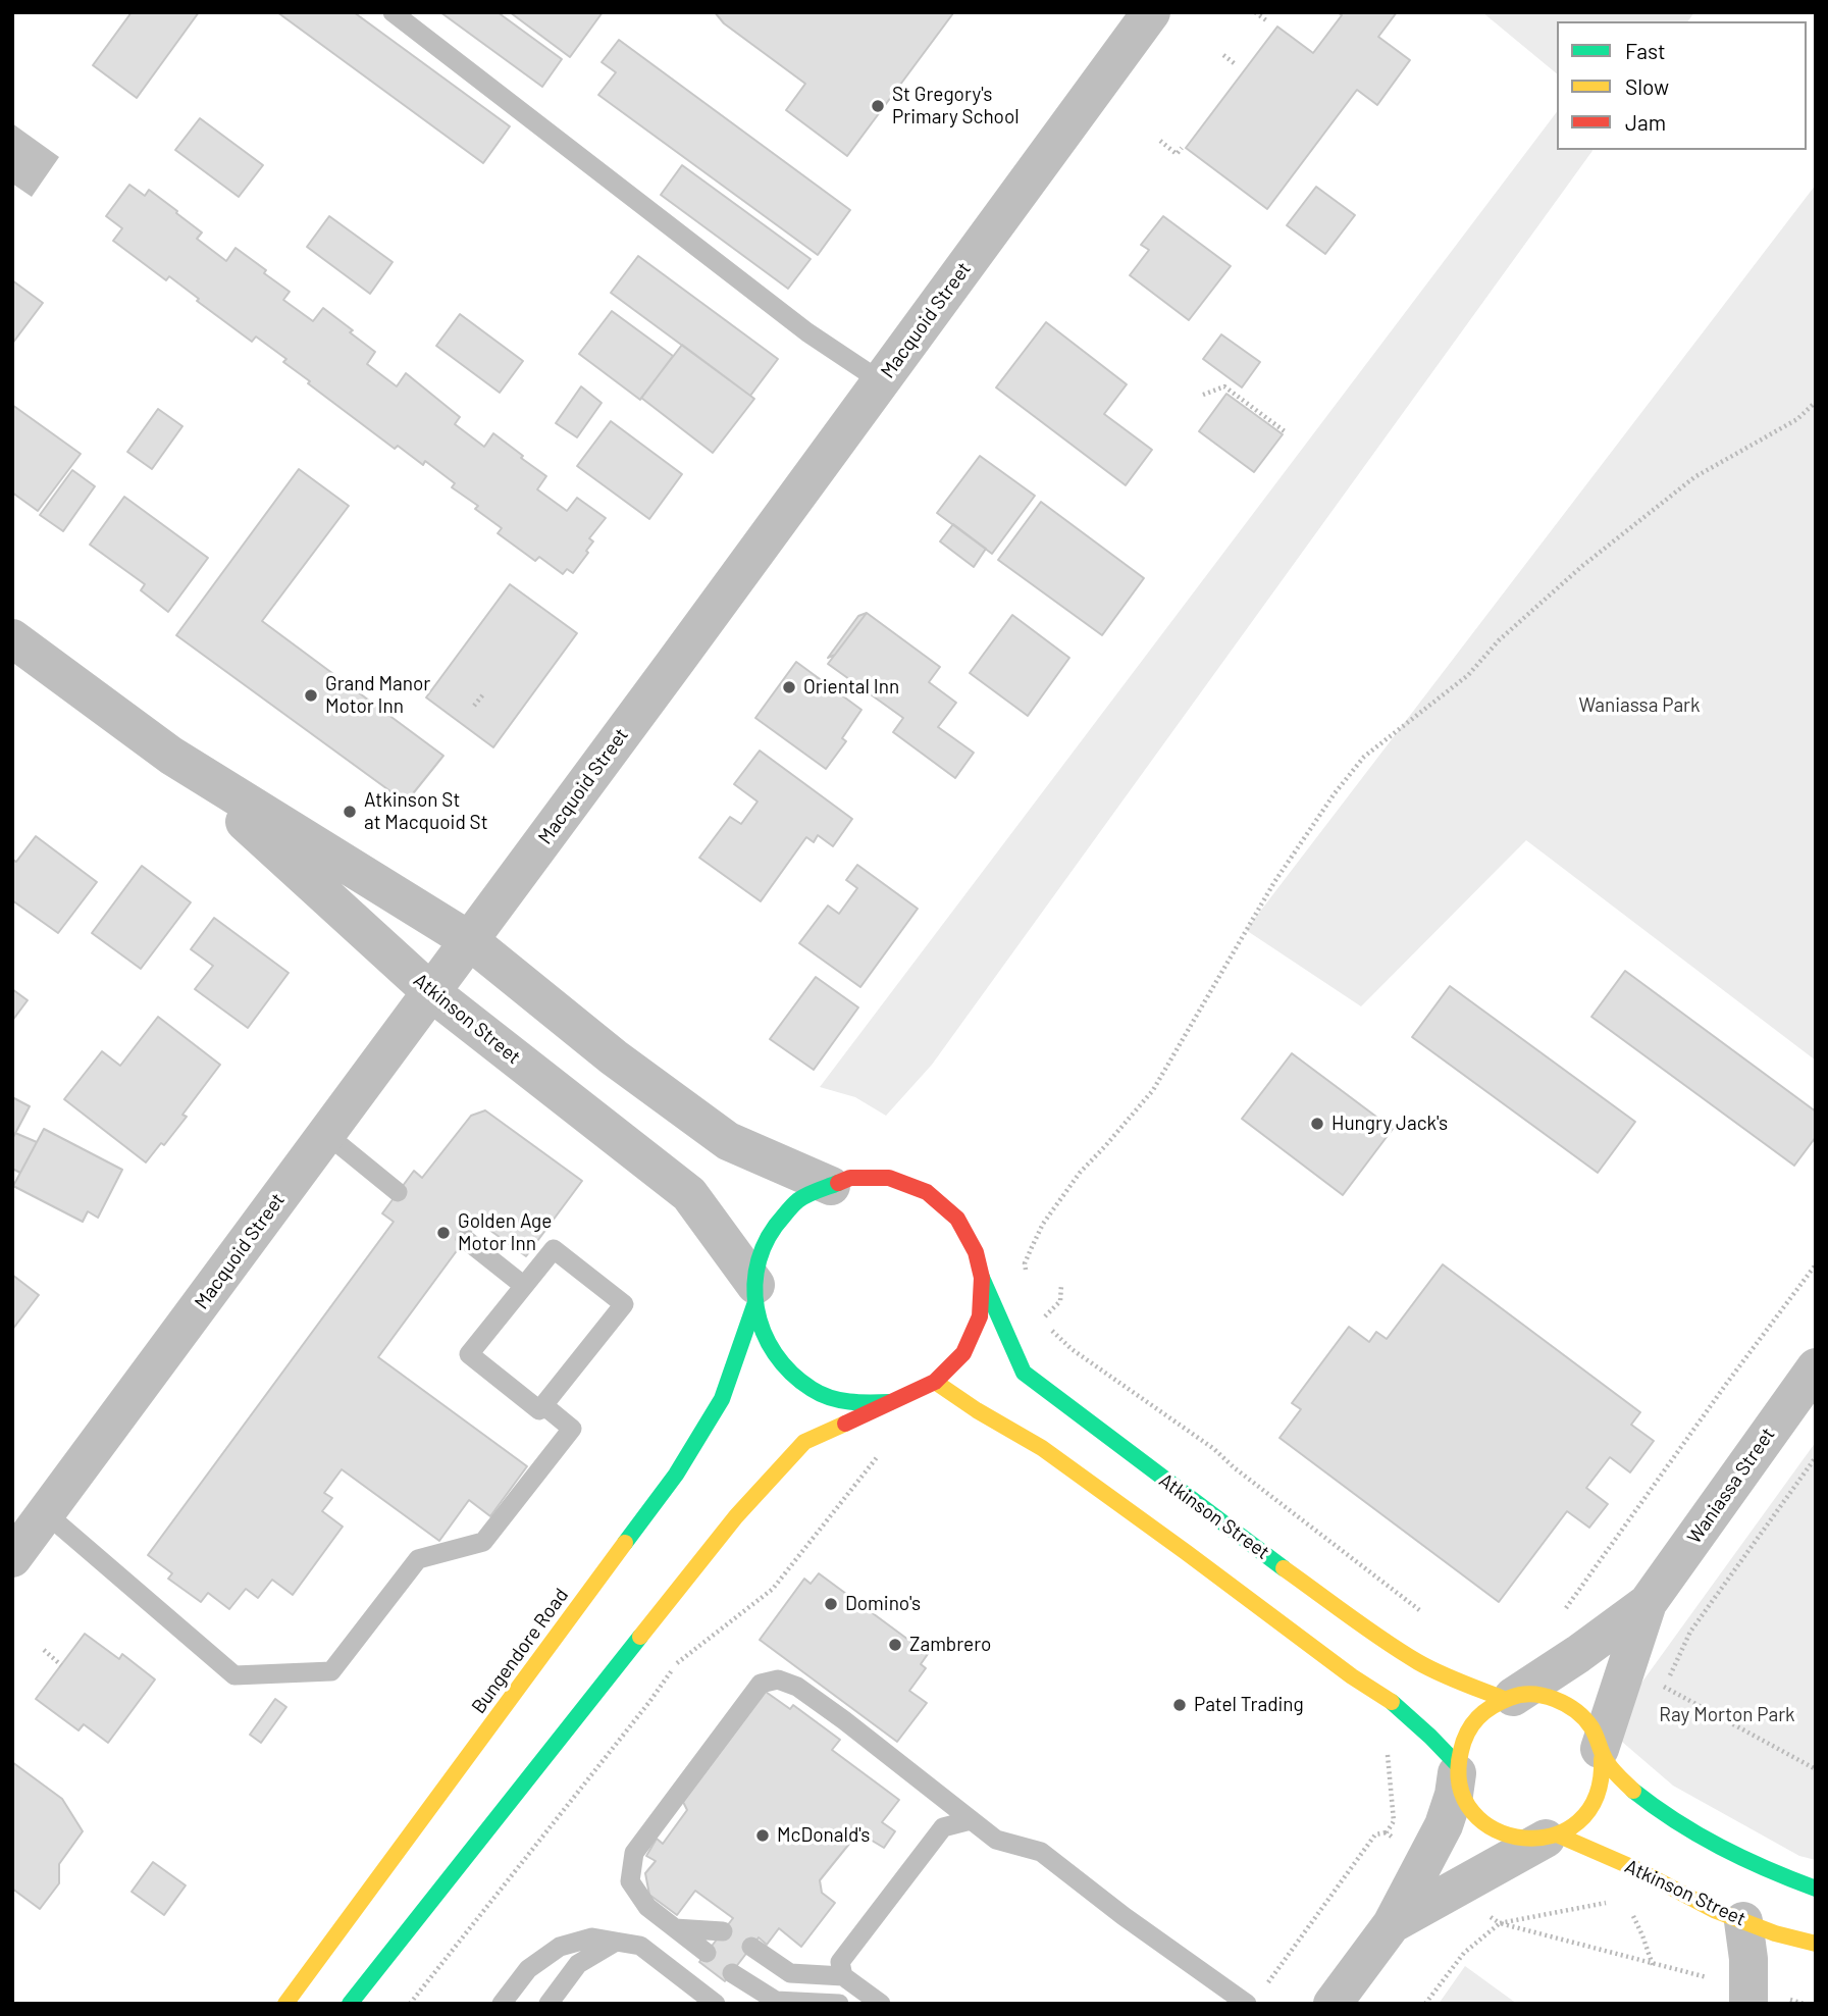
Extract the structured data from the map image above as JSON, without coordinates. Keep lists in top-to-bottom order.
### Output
{
  "streets": {
    "main road": ["Atkinson Street", "Bungendore Road"],
    "street": ["Macquoid Street", "Waniassa Street"]
  },
  "crossings": [
    ["Macquoid Street", "Atkinson Street"],
    ["Atkinson Street", "Waniassa Street"],
    ["Atkinson Street", "Bungendore Road"]
  ],
  "parks": ["Waniassa Park", "Ray Morton Park"],
  "places": [
    "St Gregory's Primary School",
    "Oriental Inn",
    "Grand Manor Motor Inn",
    "Atkinson St at Macquoid St",
    "Hungry Jack's",
    "Golden Age Motor Inn",
    "Domino's",
    "Zambrero",
    "Patel Trading",
    "McDonald's"
  ],
  "legend": ["Fast", "Slow", "Jam"]
}
